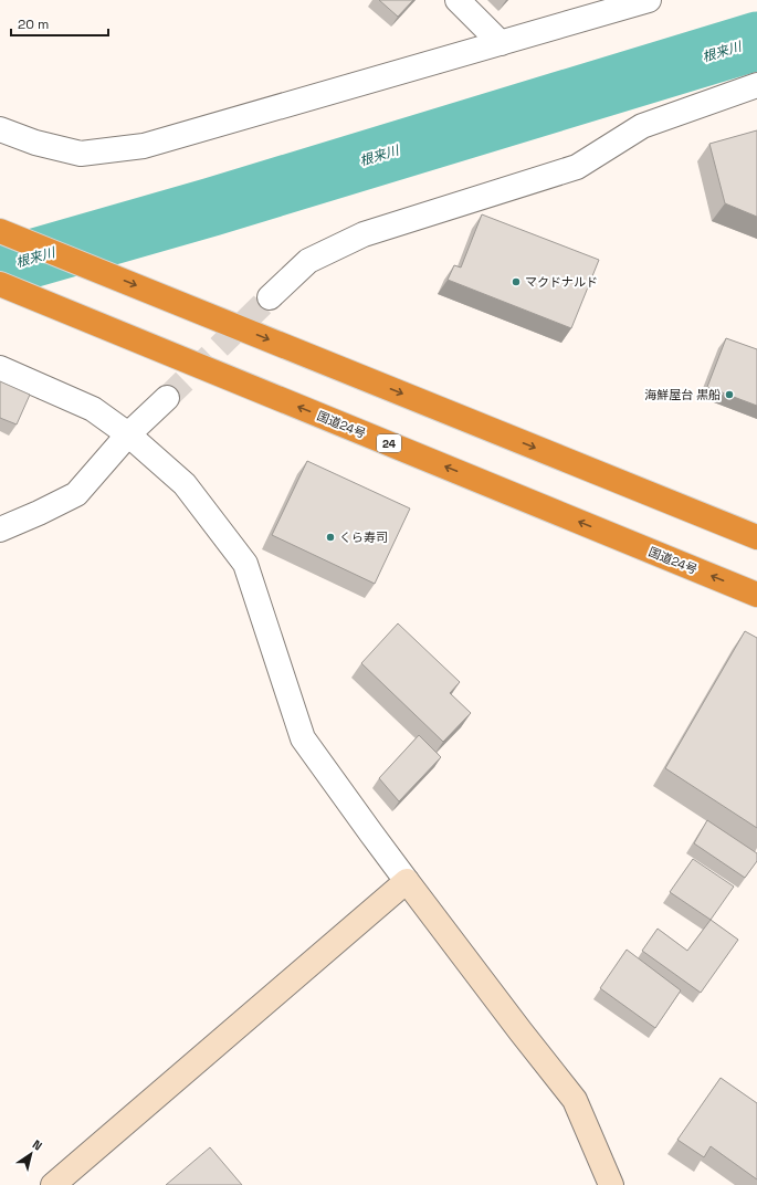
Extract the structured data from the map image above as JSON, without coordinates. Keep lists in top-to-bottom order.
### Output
{
  "streets": {
    "highway": ["国道24号", "24"]
  },
  "water": ["根来川"],
  "places": ["マクドナルド", "海鮮屋台 黒船", "くら寿司"],
  "scale_bar": "20 m",
  "north": "top right"
}
